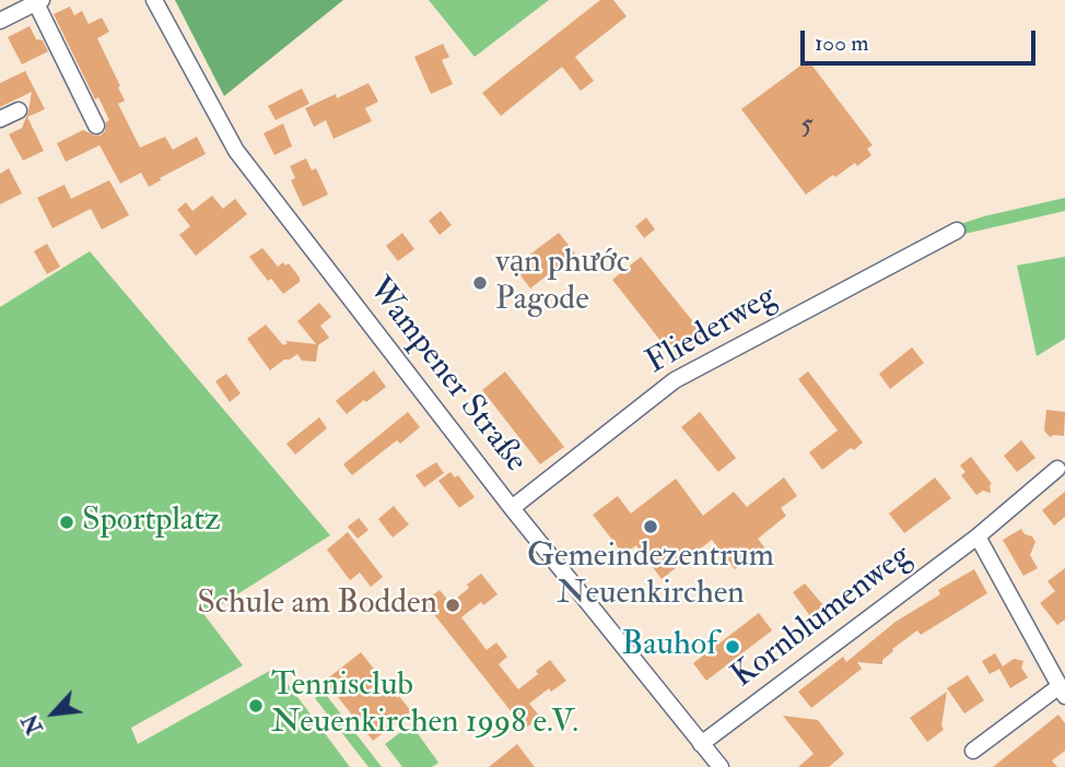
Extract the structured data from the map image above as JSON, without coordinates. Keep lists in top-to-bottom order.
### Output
{
  "streets": {
    "street": ["Fliederweg", "Wampener Straße", "Kornblumenweg"]
  },
  "crossings": [
    ["Fliederweg", "Wampener Straße"],
    ["Wampener Straße", "Kornblumenweg"]
  ],
  "places": [
    "vạn phước Pagode",
    "Sportplatz",
    "Gemeindezentrum Neuenkirchen",
    "Schule am Bodden",
    "Bauhof",
    "Tennisclub Neuenkirchen 1998 e.V."
  ],
  "house_numbers": ["5"],
  "scale_bar": "100 m",
  "north": "bottom left"
}
